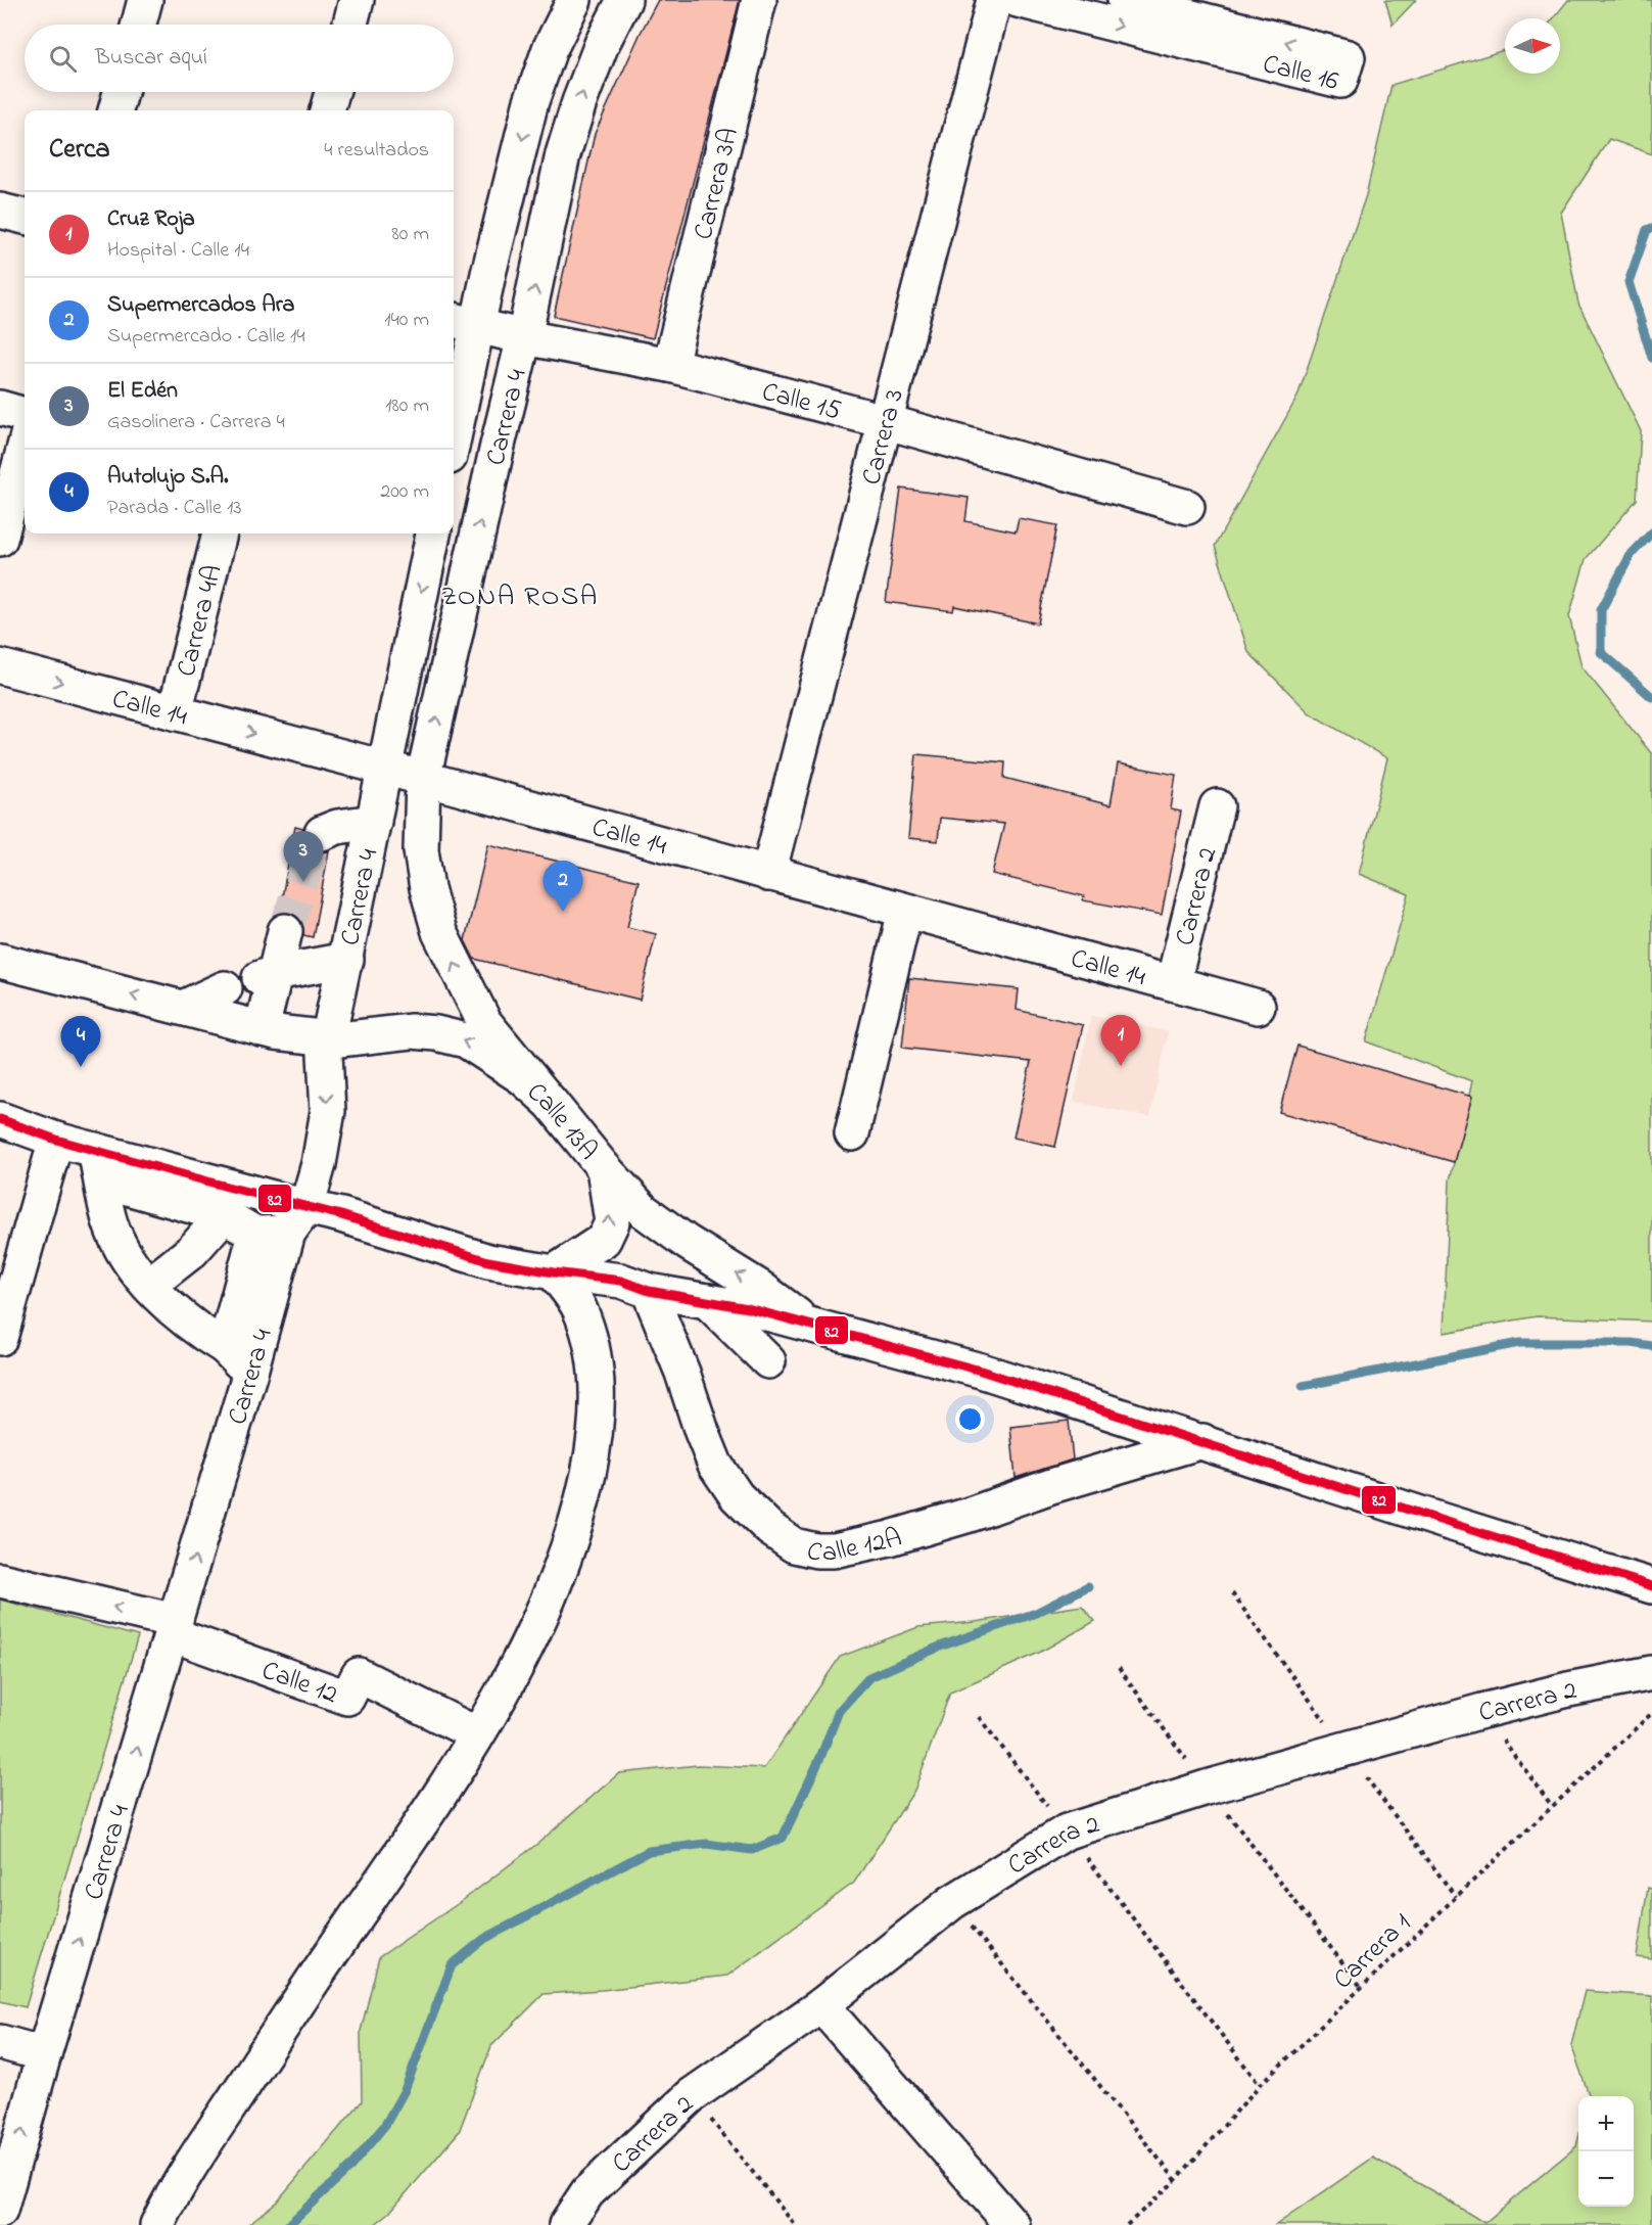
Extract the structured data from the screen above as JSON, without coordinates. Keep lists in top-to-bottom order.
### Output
{
  "streets": {
    "street": [
      "Calle 16",
      "Carrera 3A",
      "Calle 15",
      "Carrera 4",
      "Carrera 3",
      "Carrera 4A",
      "Calle 14",
      "Carrera 2",
      "Calle 13A",
      "Calle 12A",
      "Calle 12"
    ],
    "path": ["Carrera 1"]
  },
  "crossings": [
    ["Carrera 3A", "Calle 15"],
    ["Calle 15", "Carrera 4"],
    ["Calle 15", "Carrera 3"],
    ["Carrera 4", "Calle 14"],
    ["Carrera 4", "Calle 13A"],
    ["Carrera 4", "Calle 12"],
    ["Carrera 3", "Calle 14"],
    ["Carrera 4A", "Calle 14"],
    ["Calle 14", "Carrera 2"]
  ],
  "districts": ["ZONA ROSA"],
  "lines": ["transit line 82"],
  "north": "right",
  "page": {
    "search": "Buscar aquí",
    "heading": ["Cerca", "4 resultados"],
    "list": [
      {
        "mark": "1",
        "name": "Cruz Roja",
        "note": "Hospital · Calle 14",
        "value": "80 m"
      },
      {
        "mark": "2",
        "name": "Supermercados Ara",
        "note": "Supermercado · Calle 14",
        "value": "140 m"
      },
      {
        "mark": "3",
        "name": "El Edén",
        "note": "Gasolinera · Carrera 4",
        "value": "180 m"
      },
      {
        "mark": "4",
        "name": "Autolujo S.A.",
        "note": "Parada · Calle 13",
        "value": "200 m"
      }
    ],
    "pins": [
      "3",
      "2",
      "1",
      "4"
    ],
    "map_buttons": ["+", "−"]
  }
}
